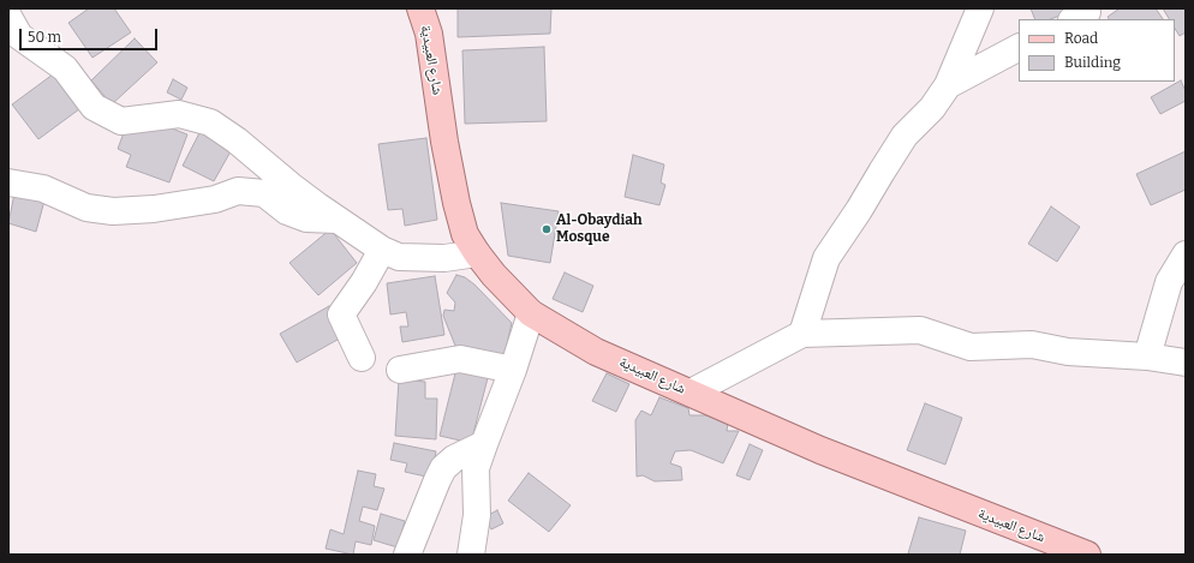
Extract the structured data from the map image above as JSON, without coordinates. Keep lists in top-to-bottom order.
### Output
{
  "streets": {
    "main road": ["شارع العبيدية"]
  },
  "places": ["Al-Obaydiah Mosque"],
  "legend": ["Road", "Building"],
  "scale_bar": "50 m"
}
